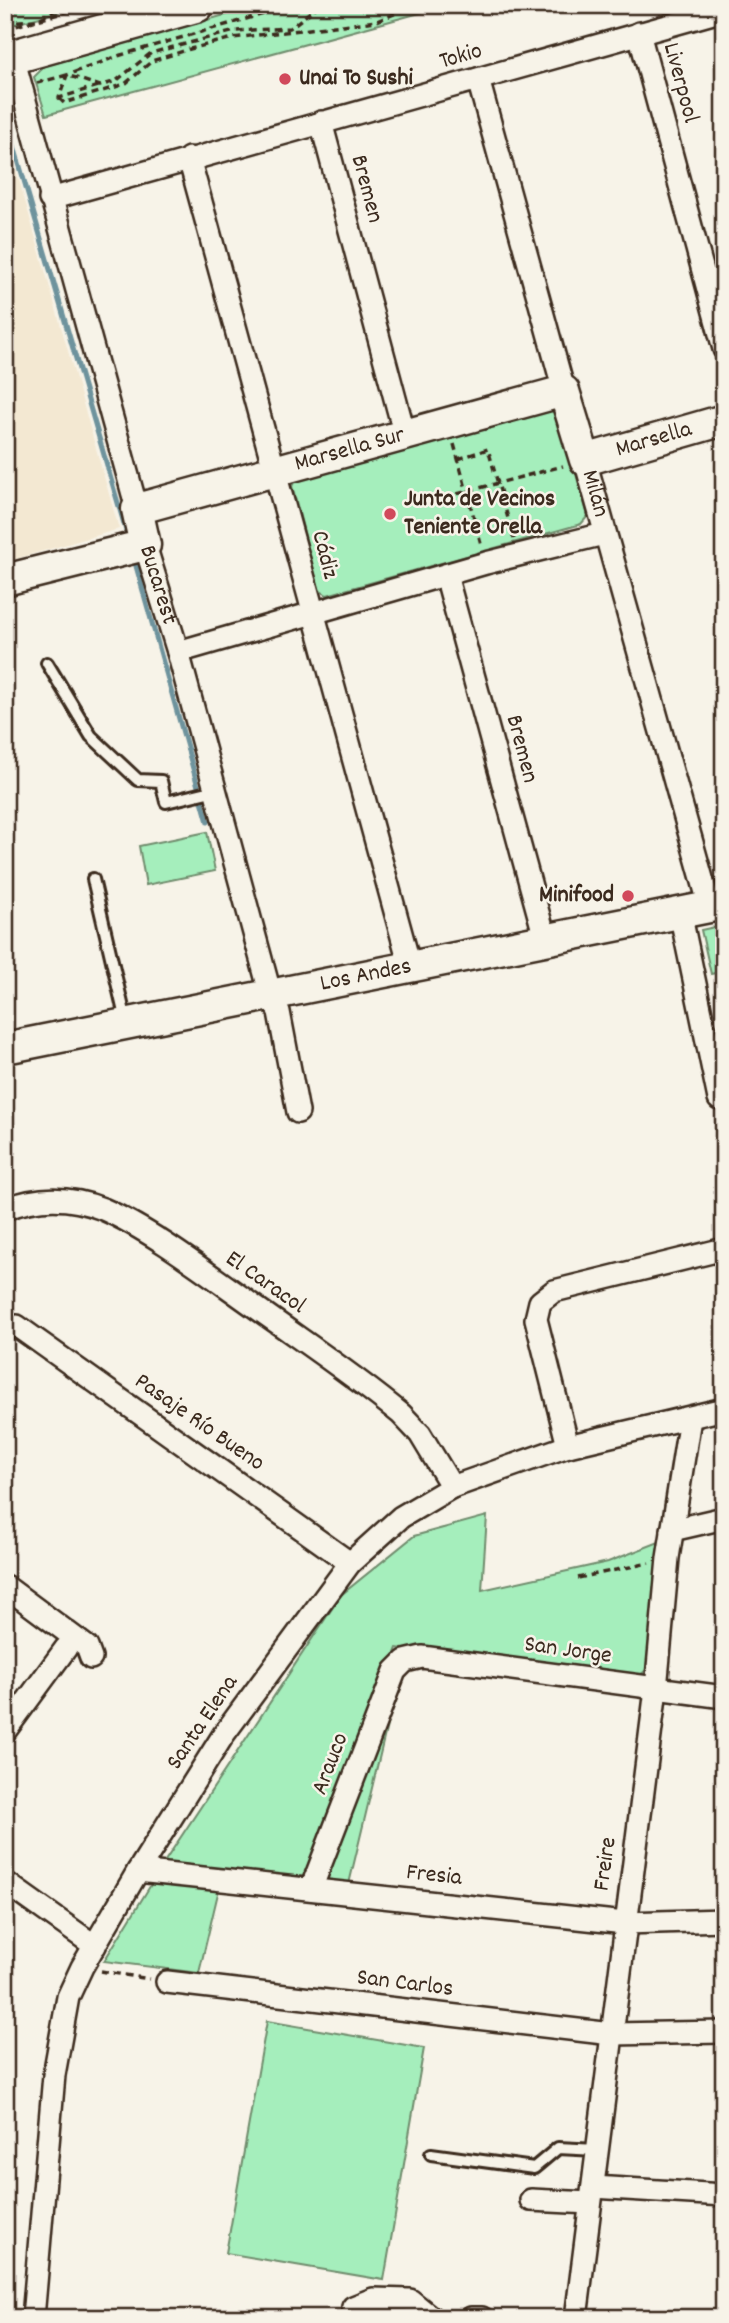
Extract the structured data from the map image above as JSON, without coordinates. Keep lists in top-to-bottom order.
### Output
{
  "streets": {
    "street": [
      "Tokio",
      "Liverpool",
      "Bremen",
      "Marsella",
      "Marsella Sur",
      "Milán",
      "Cádiz",
      "Bucarest",
      "Los Andes",
      "El Caracol",
      "Pasaje Río Bueno",
      "San Jorge",
      "Santa Elena",
      "Arauco",
      "Freire",
      "Fresia",
      "San Carlos"
    ]
  },
  "crossings": [
    ["Tokio", "Liverpool"],
    ["Tokio", "Bremen"],
    ["Tokio", "Milán"],
    ["Tokio", "Cádiz"],
    ["Tokio", "Bucarest"],
    ["Bremen", "Marsella Sur"],
    ["Bremen", "Los Andes"],
    ["Marsella", "Milán"],
    ["Marsella Sur", "Milán"],
    ["Marsella Sur", "Cádiz"],
    ["Marsella Sur", "Bucarest"],
    ["Milán", "Los Andes"],
    ["Cádiz", "Los Andes"],
    ["Bucarest", "Los Andes"],
    ["El Caracol", "Santa Elena"],
    ["Pasaje Río Bueno", "Santa Elena"],
    ["San Jorge", "Arauco"],
    ["San Jorge", "Freire"],
    ["Santa Elena", "Freire"],
    ["Santa Elena", "Fresia"],
    ["Arauco", "Fresia"],
    ["Freire", "Fresia"],
    ["Freire", "San Carlos"]
  ],
  "places": ["Unai To Sushi", "Junta de Vecinos Teniente Orella", "Minifood"]
}
